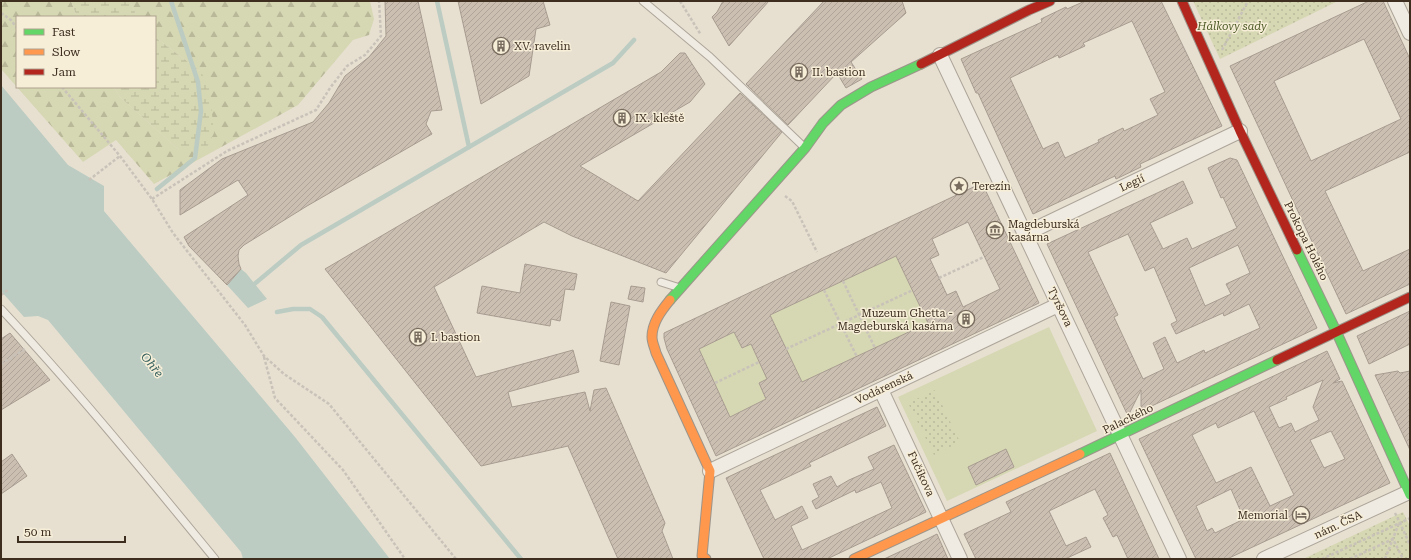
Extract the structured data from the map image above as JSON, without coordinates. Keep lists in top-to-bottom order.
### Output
{
  "streets": {
    "street": [
      "Legií",
      "Prokopa Holého",
      "Tyršova",
      "Vodárenská",
      "Palackého",
      "Fučíkova",
      "nám. ČSA"
    ]
  },
  "crossings": [
    ["Legií", "Prokopa Holého"],
    ["Legií", "Tyršova"],
    ["Prokopa Holého", "Palackého"],
    ["Prokopa Holého", "nám. ČSA"],
    ["Tyršova", "Vodárenská"],
    ["Tyršova", "Palackého"],
    ["Vodárenská", "Fučíkova"],
    ["Palackého", "Fučíkova"]
  ],
  "water": ["Ohře"],
  "parks": ["Hálkovy sady"],
  "places": {
    "building": [
      "XV. ravelin",
      "II. bastion",
      "IX. kleště",
      "Muzeum Ghetta - Magdeburská kasárna",
      "I. bastion"
    ],
    "place": ["Terezín"],
    "museum": ["Magdeburská kasárna"],
    "hotel": ["Memorial"]
  },
  "legend": ["Fast", "Slow", "Jam"],
  "scale_bar": "50 m"
}
